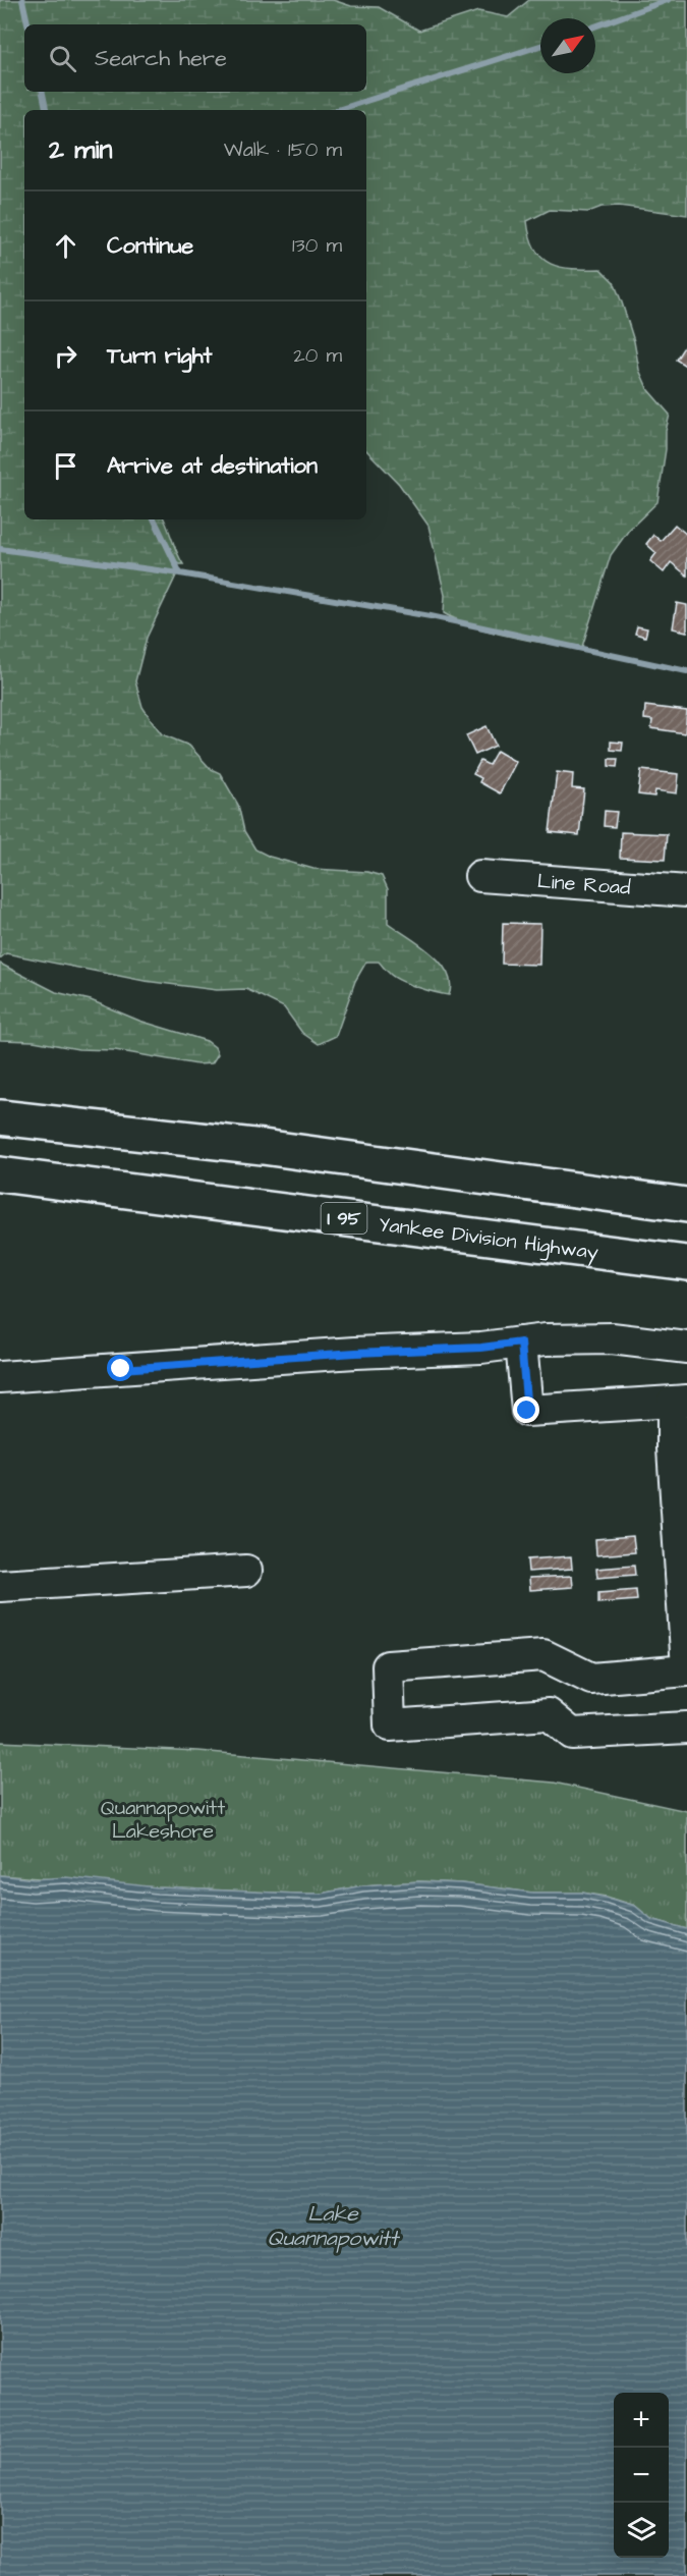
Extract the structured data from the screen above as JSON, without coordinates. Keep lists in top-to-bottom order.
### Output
{
  "streets": {
    "highway": ["I 95", "Yankee Division Highway"],
    "street": ["Line Road"]
  },
  "water": ["Lake Quannapowitt"],
  "parks": ["Quannapowitt Lakeshore"],
  "north": "top right",
  "page": {
    "search": "Search here",
    "heading": ["2 min", "Walk · 150 m"],
    "list": [
      ["Continue", "130 m"],
      ["Turn right", "20 m"],
      "Arrive at destination"
    ],
    "map_buttons": ["+", "−"]
  }
}
